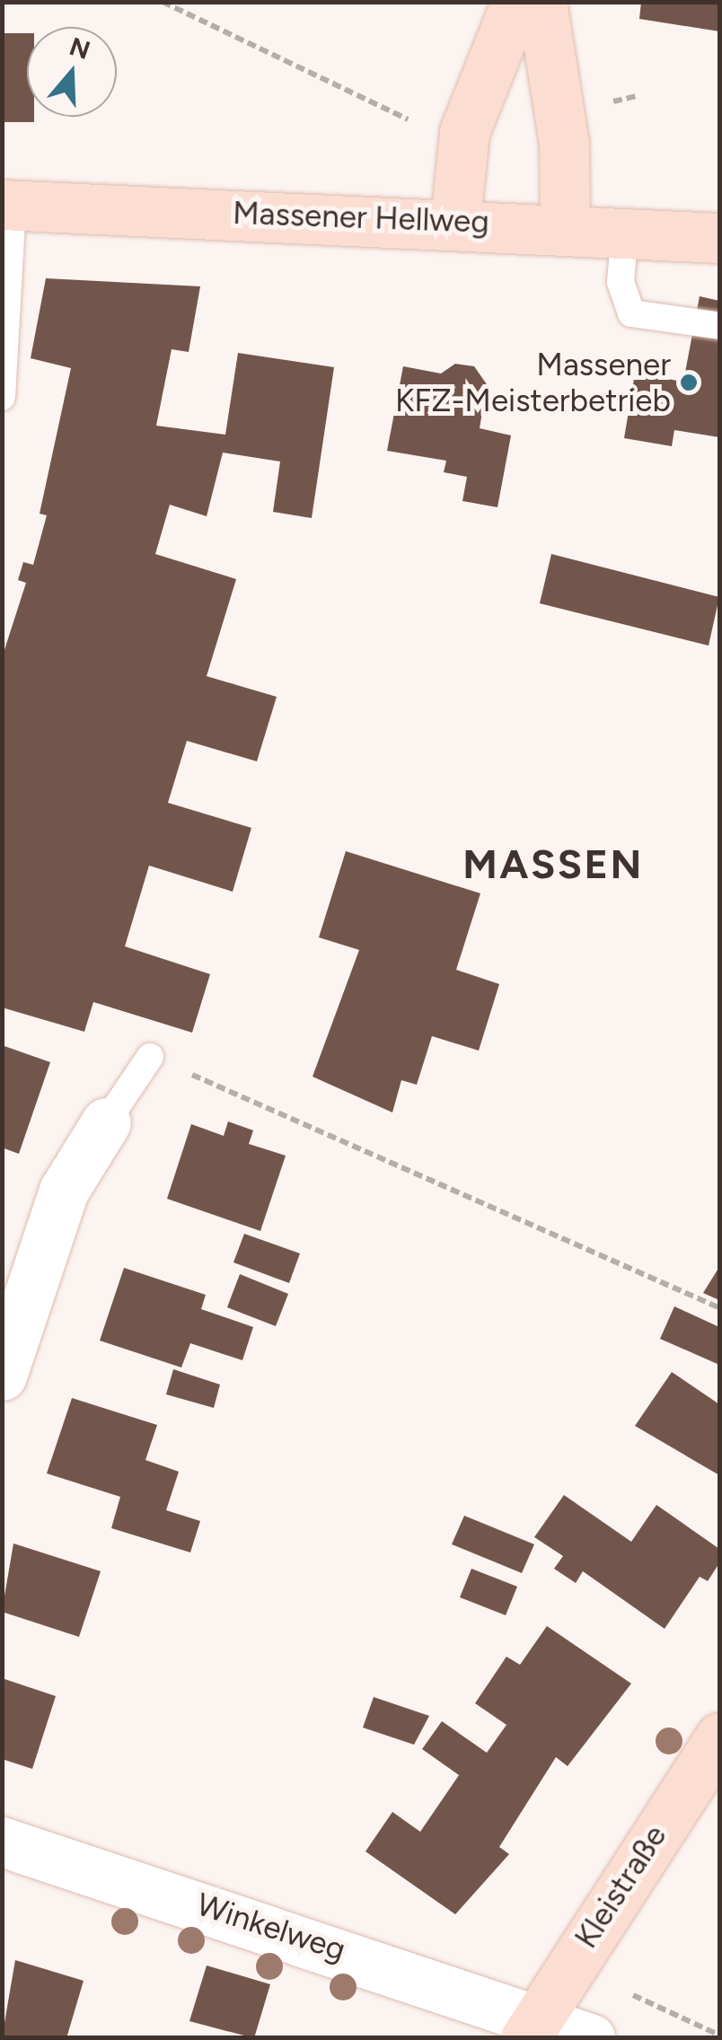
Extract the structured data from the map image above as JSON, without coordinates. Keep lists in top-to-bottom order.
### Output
{
  "streets": {
    "main road": ["Massener Hellweg", "Kleistraße"],
    "street": ["Winkelweg"]
  },
  "crossings": [
    ["Kleistraße", "Winkelweg"]
  ],
  "districts": ["MASSEN"],
  "places": ["Massener KFZ-Meisterbetrieb"],
  "north": "top"
}
